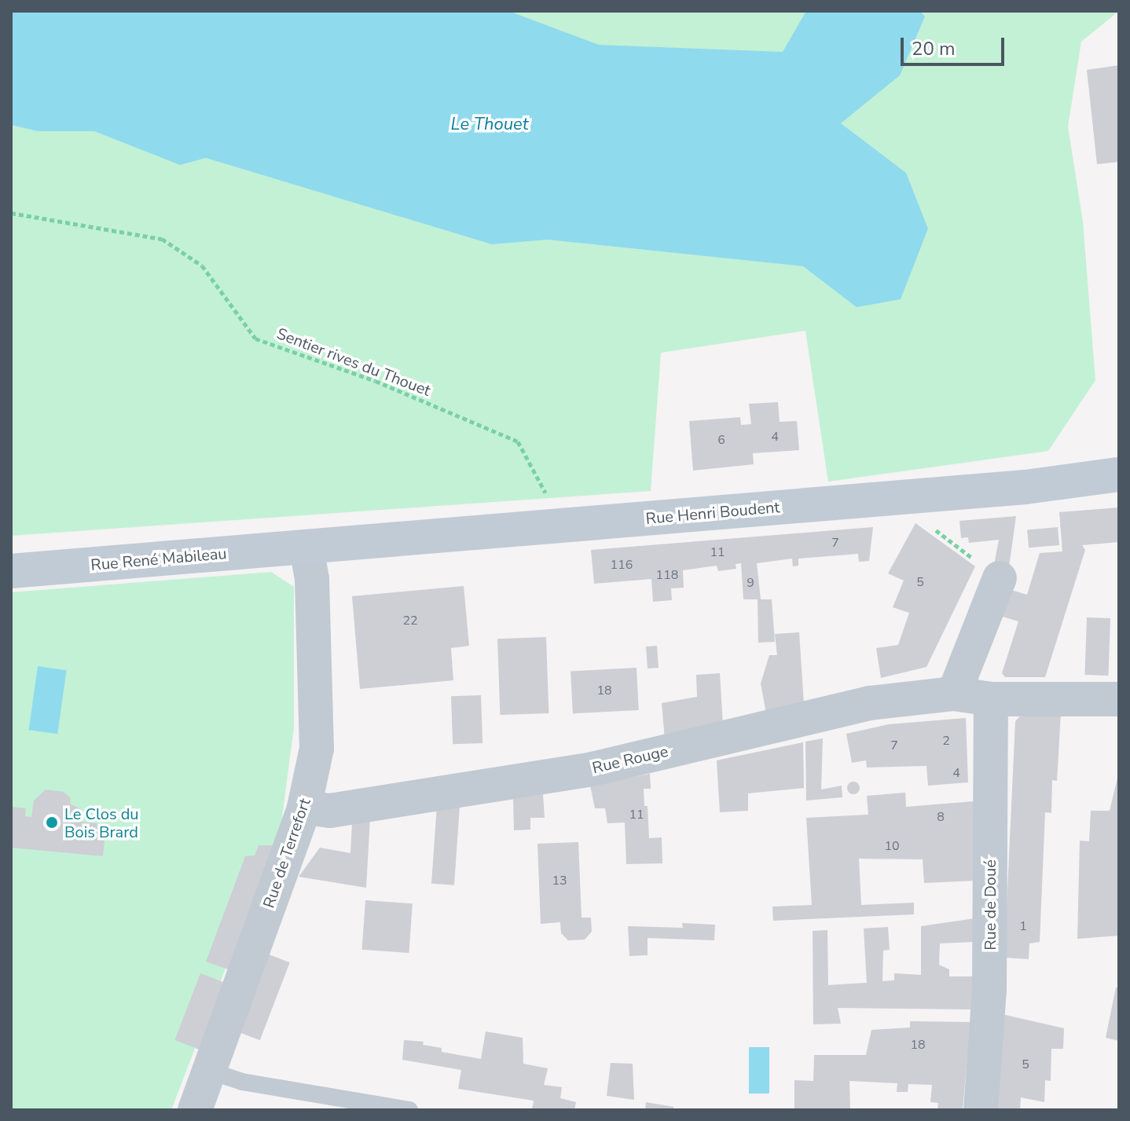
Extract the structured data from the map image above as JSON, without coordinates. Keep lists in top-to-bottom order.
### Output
{
  "streets": {
    "main road": ["Rue Henri Boudent", "Rue René Mabileau"],
    "street": ["Rue Rouge", "Rue de Terrefort", "Rue de Doué"],
    "path": ["Sentier rives du Thouet"]
  },
  "crossings": [
    ["Sentier rives du Thouet", "Rue Henri Boudent"],
    ["Rue Henri Boudent", "Rue René Mabileau"],
    ["Rue Henri Boudent", "Rue de Terrefort"],
    ["Rue René Mabileau", "Rue de Terrefort"],
    ["Rue Rouge", "Rue de Terrefort"],
    ["Rue Rouge", "Rue de Doué"]
  ],
  "water": ["Le Thouet"],
  "places": ["Le Clos du Bois Brard"],
  "house_numbers": [
    "4",
    "6",
    "7",
    "11",
    "116",
    "118",
    "5",
    "9",
    "22",
    "18",
    "2",
    "7",
    "4",
    "11",
    "8",
    "10",
    "13",
    "1",
    "18",
    "5"
  ],
  "scale_bar": "20 m"
}
